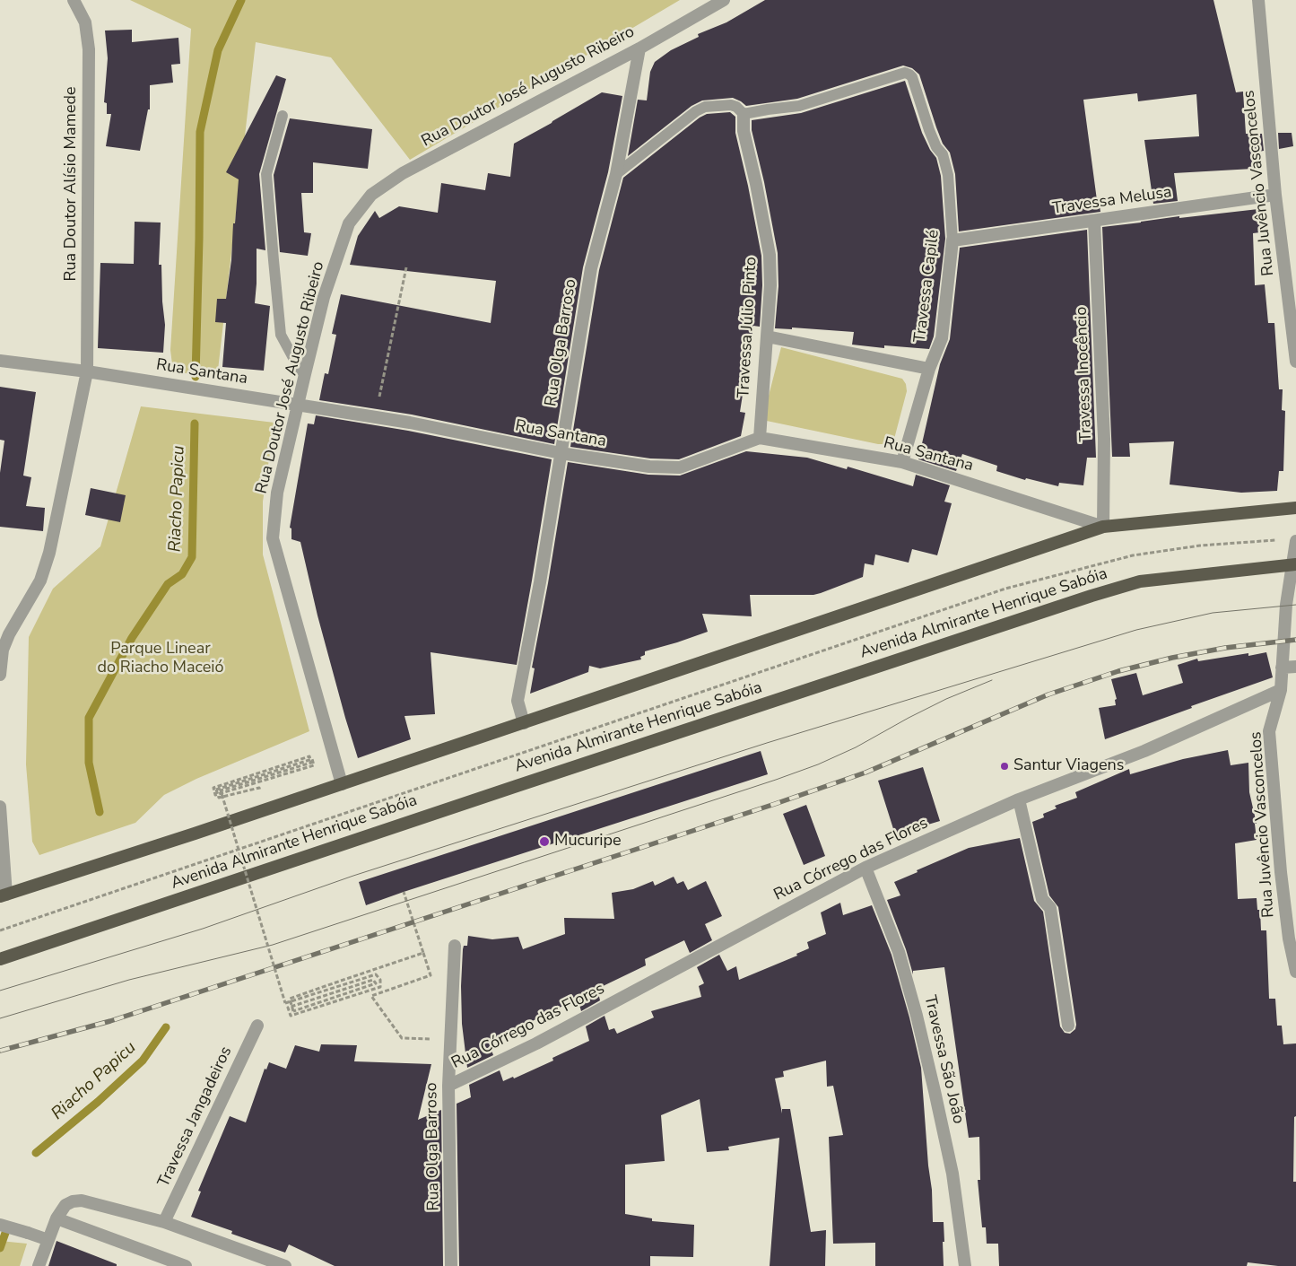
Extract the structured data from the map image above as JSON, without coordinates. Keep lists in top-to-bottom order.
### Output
{
  "streets": {
    "highway": ["Avenida Almirante Henrique Sabóia"],
    "street": [
      "Rua Doutor José Augusto Ribeiro",
      "Rua Juvêncio Vasconcelos",
      "Rua Doutor Alísio Mamede",
      "Travessa Melusa",
      "Travessa Capilé",
      "Travessa Júlio Pinto",
      "Rua Olga Barroso",
      "Rua Santana",
      "Travessa Inocêncio",
      "Rua Córrego das Flores",
      "Travessa São João",
      "Travessa Jangadeiros"
    ]
  },
  "crossings": [
    ["Rua Doutor José Augusto Ribeiro", "Rua Olga Barroso"],
    ["Rua Doutor José Augusto Ribeiro", "Rua Santana"],
    ["Rua Juvêncio Vasconcelos", "Travessa Melusa"],
    ["Rua Juvêncio Vasconcelos", "Avenida Almirante Henrique Sabóia"],
    ["Rua Juvêncio Vasconcelos", "Rua Córrego das Flores"],
    ["Rua Doutor Alísio Mamede", "Rua Santana"],
    ["Travessa Melusa", "Travessa Capilé"],
    ["Travessa Melusa", "Travessa Inocêncio"],
    ["Travessa Capilé", "Travessa Júlio Pinto"],
    ["Travessa Capilé", "Rua Santana"],
    ["Travessa Júlio Pinto", "Rua Santana"],
    ["Rua Olga Barroso", "Rua Santana"],
    ["Rua Olga Barroso", "Rua Córrego das Flores"],
    ["Rua Santana", "Travessa Inocêncio"],
    ["Rua Córrego das Flores", "Travessa São João"]
  ],
  "water": ["Riacho Papicu"],
  "parks": ["Parque Linear do Riacho Maceió"],
  "places": ["Santur Viagens", "Mucuripe"]
}
